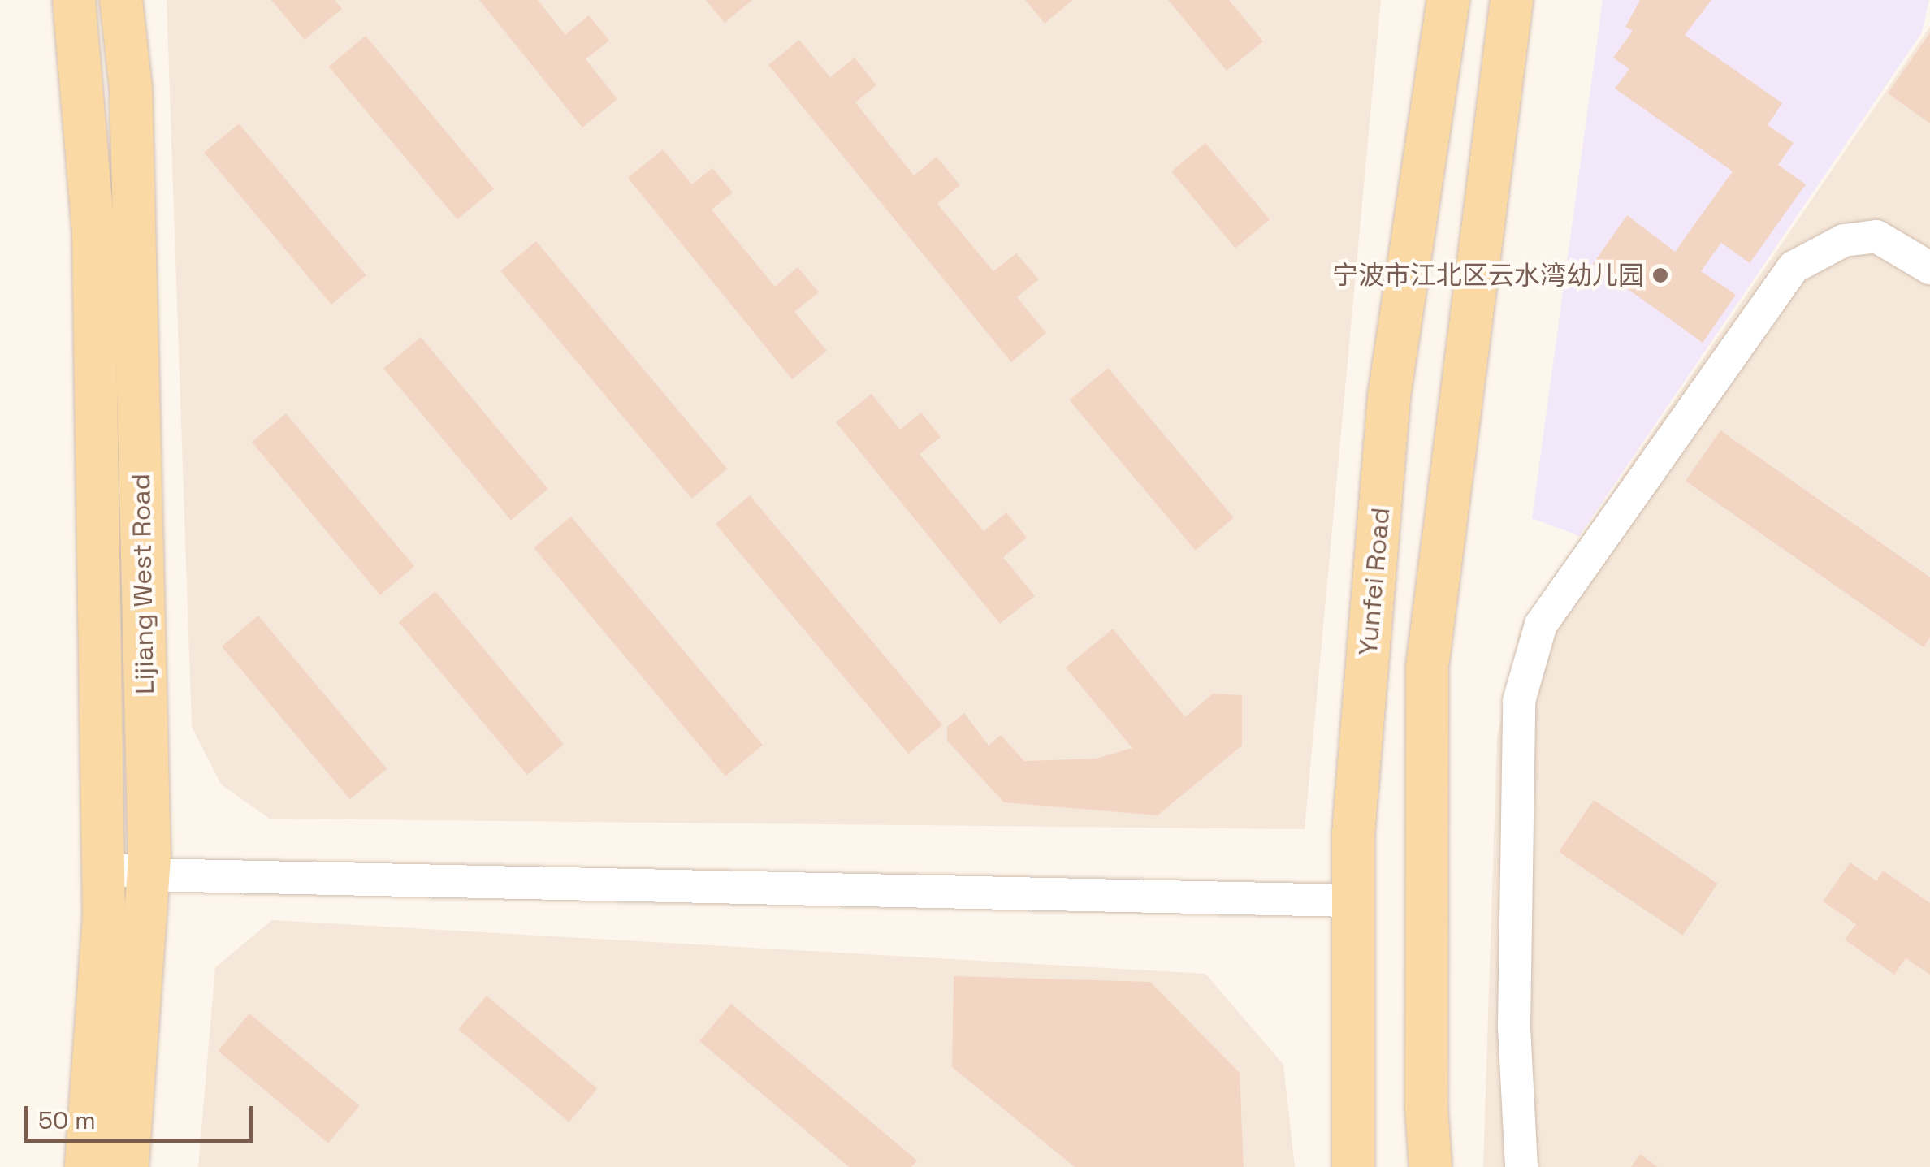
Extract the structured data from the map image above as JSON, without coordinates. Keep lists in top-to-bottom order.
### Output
{
  "streets": {
    "main road": ["Yunfei Road", "Lijiang West Road"]
  },
  "places": ["宁波市江北区云水湾幼儿园"],
  "scale_bar": "50 m"
}
